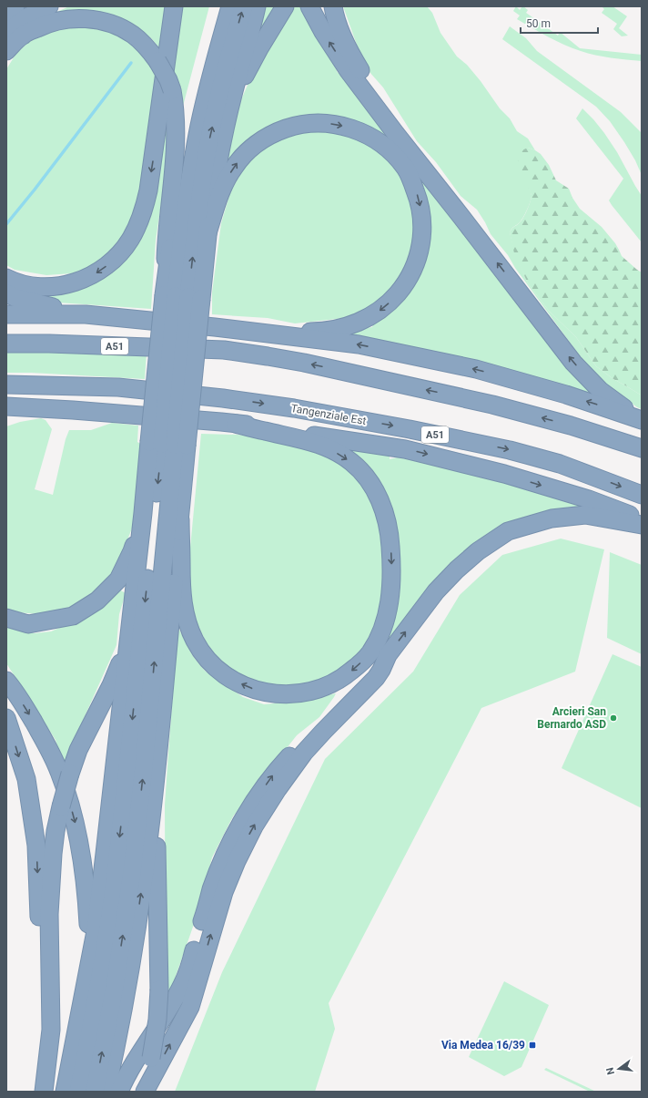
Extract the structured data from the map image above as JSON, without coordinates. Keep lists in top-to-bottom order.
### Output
{
  "streets": {
    "highway": ["A51", "Tangenziale Est"]
  },
  "places": {
    "other": ["Arcieri San Bernardo ASD"],
    "transit": ["Via Medea 16/39"]
  },
  "scale_bar": "50 m",
  "north": "left"
}
